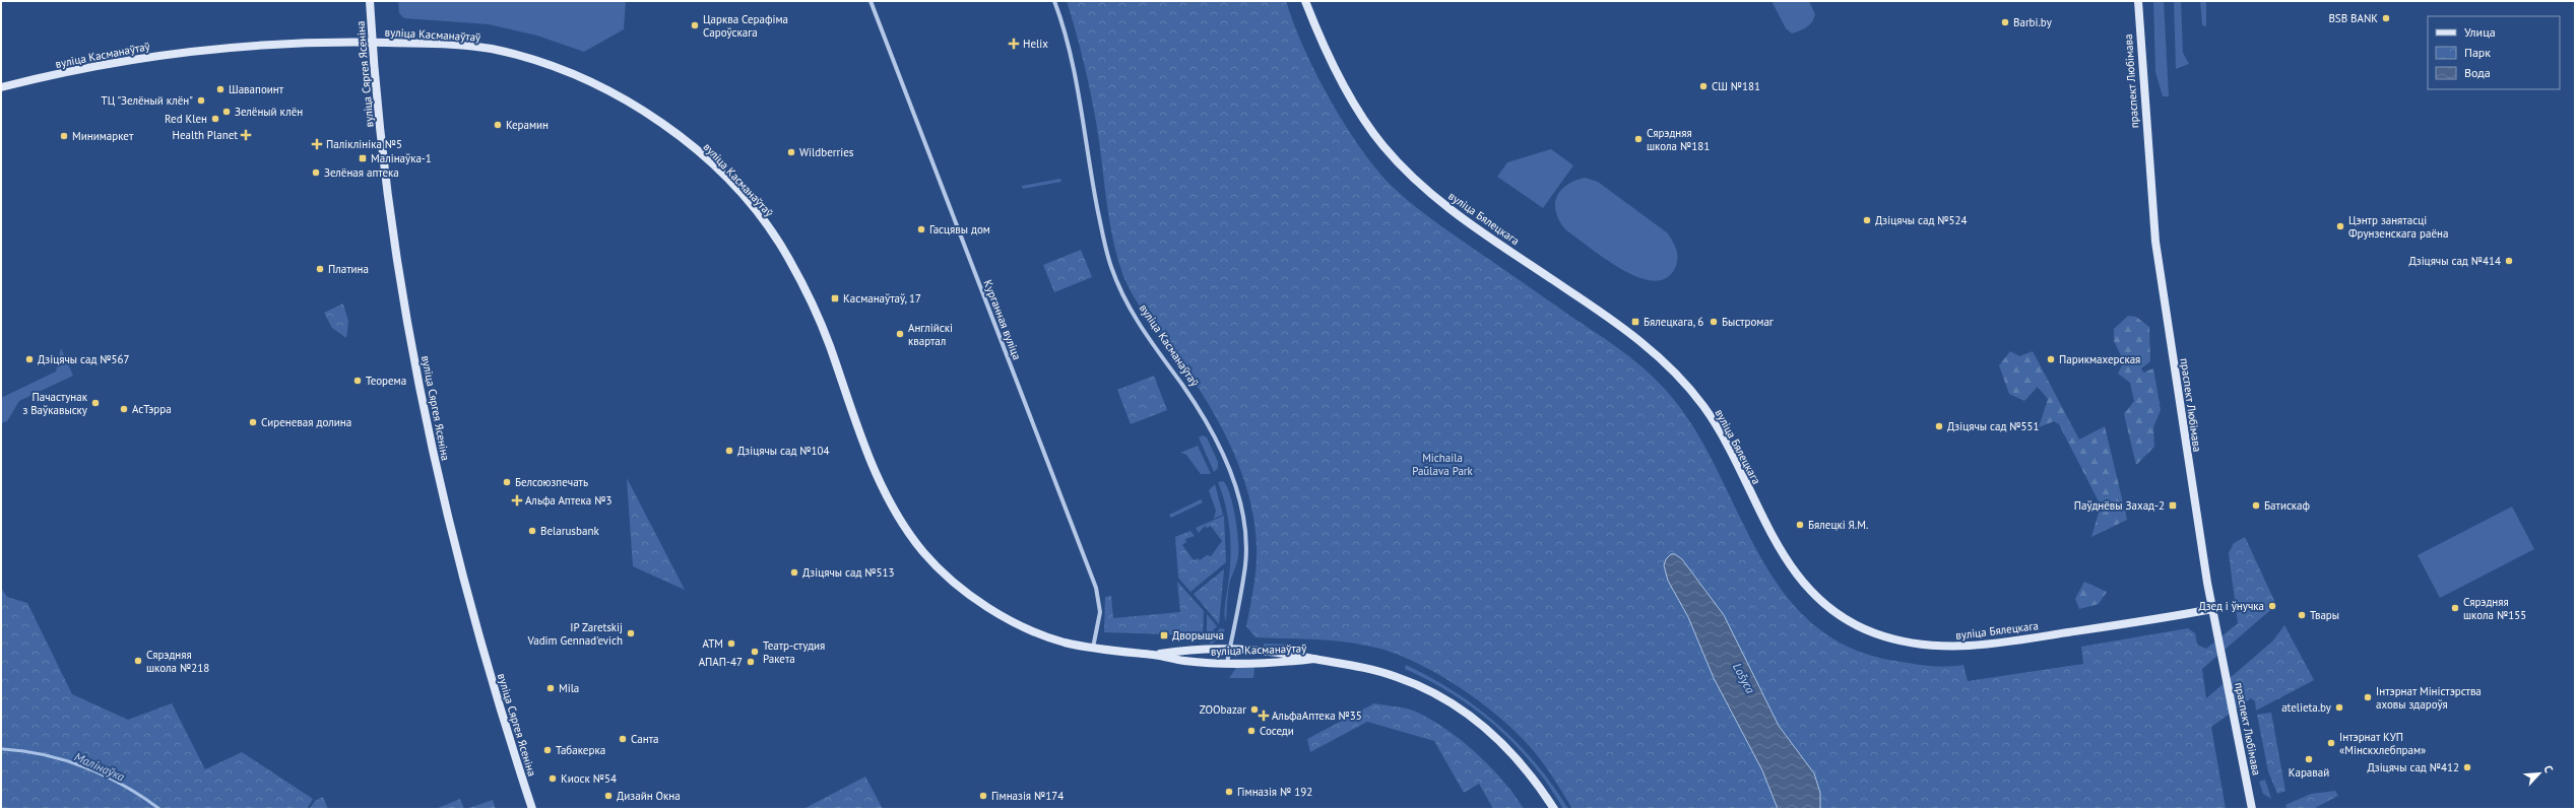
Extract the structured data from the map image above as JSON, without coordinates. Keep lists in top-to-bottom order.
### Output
{
  "streets": {
    "street": [
      "вуліца Касманаўтаў",
      "вуліца Сяргея Ясеніна",
      "праспект Любімава",
      "вуліца Бялецкага",
      "Курганная вуліца"
    ]
  },
  "crossings": [
    ["вуліца Касманаўтаў", "вуліца Сяргея Ясеніна"],
    ["вуліца Касманаўтаў", "Курганная вуліца"],
    ["праспект Любімава", "вуліца Бялецкага"]
  ],
  "water": ["Lošyca", "Малінаўка"],
  "parks": ["Michaila Paŭlava Park"],
  "places": {
    "other": [
      "BSB BANK",
      "Barbi.by",
      "Царква Серафіма Сароўскага",
      "СШ №181",
      "Шавапоинт",
      "ТЦ \"Зелёный клён\"",
      "Зелёный клён",
      "Red Kleн",
      "Керамин",
      "Минимаркет",
      "Сярэдняя школа №181",
      "Wildberries",
      "Зелёная аптека",
      "Дзіцячы сад №524",
      "Цэнтр занятасці Фрунзенскага раёна",
      "Гасцявы дом",
      "Дзіцячы сад №414",
      "Платина",
      "Быстромаг",
      "Англійскі квартал",
      "Дзіцячы сад №567",
      "Парикмахерская",
      "Теорема",
      "Пачастунак з Ваўкавыску",
      "АсТэрра",
      "Сиреневая долина",
      "Дзіцячы сад №551",
      "Дзіцячы сад №104",
      "Белсоюзпечать",
      "Батискаф",
      "Бялецкі Я.М.",
      "Belarusbank",
      "Дзіцячы сад №513",
      "Дзед і ўнучка",
      "Сярэдняя школа №155",
      "Твары",
      "IP Zaretskij Vadim Gennad'evich",
      "АТМ",
      "Театр-студия Ракета",
      "Сярэдняя школа №218",
      "АПАП-47",
      "Mila",
      "Інтэрнат Міністэрства аховы здароўя",
      "atelieta.by",
      "ZOObazar",
      "Соседи",
      "Санта",
      "Інтэрнат КУП «Мінскхлебпрам»",
      "Табакерка",
      "Каравай",
      "Дзіцячы сад №412",
      "Киоск №54",
      "Гімназія № 192",
      "Дизайн Окна",
      "Гімназія №174"
    ],
    "health": [
      "Helix",
      "Health Planet",
      "Паліклініка №5",
      "Альфа Аптека №3",
      "АльфаАптека №35"
    ],
    "transit": [
      "Малінаўка-1",
      "Касманаўтаў, 17",
      "Бялецкага, 6",
      "Паўднёвы Захад-2",
      "Дворышча"
    ]
  },
  "legend": ["Улица", "Парк", "Вода"],
  "north": "top right"
}
